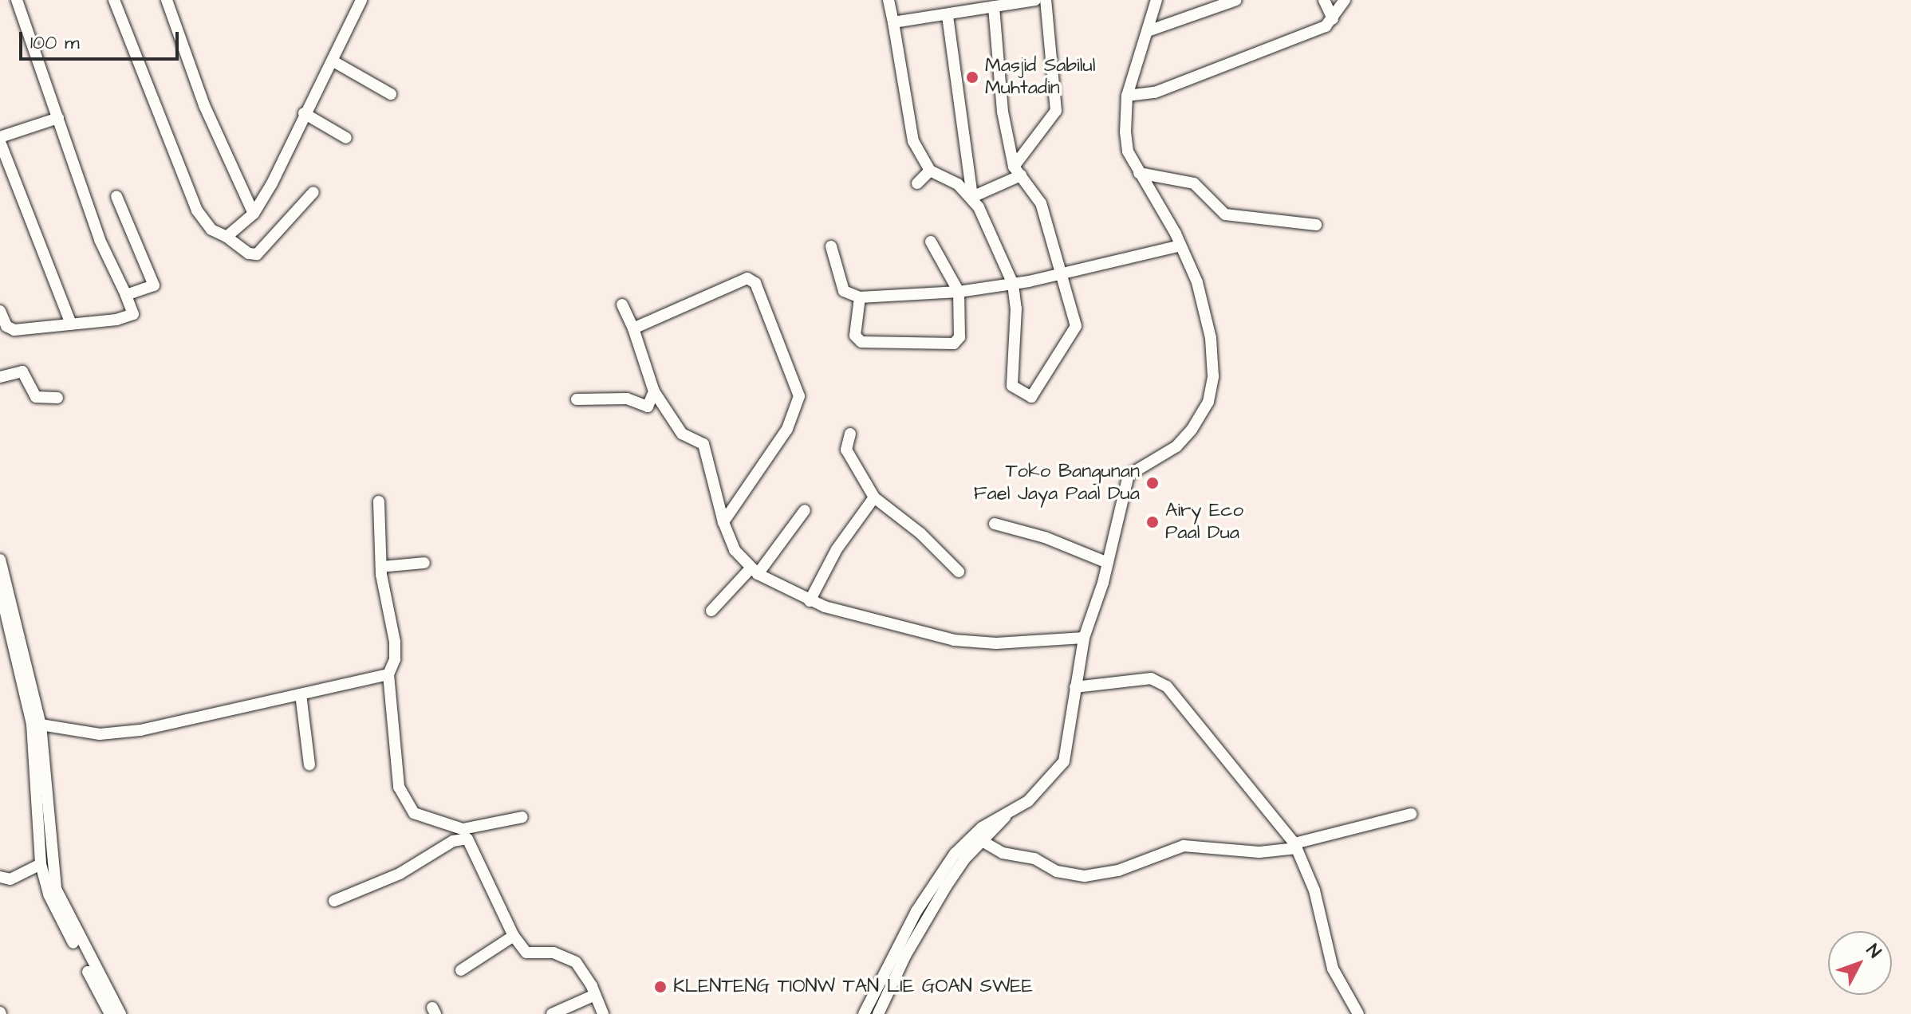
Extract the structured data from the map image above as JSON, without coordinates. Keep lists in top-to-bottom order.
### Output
{
  "places": [
    "Masjid Sabilul Muhtadin",
    "Toko Bangunan Fael Jaya Paal Dua",
    "Airy Eco Paal Dua",
    "KLENTENG TIONW TAN LIE GOAN SWEE"
  ],
  "scale_bar": "100 m",
  "north": "top right"
}
